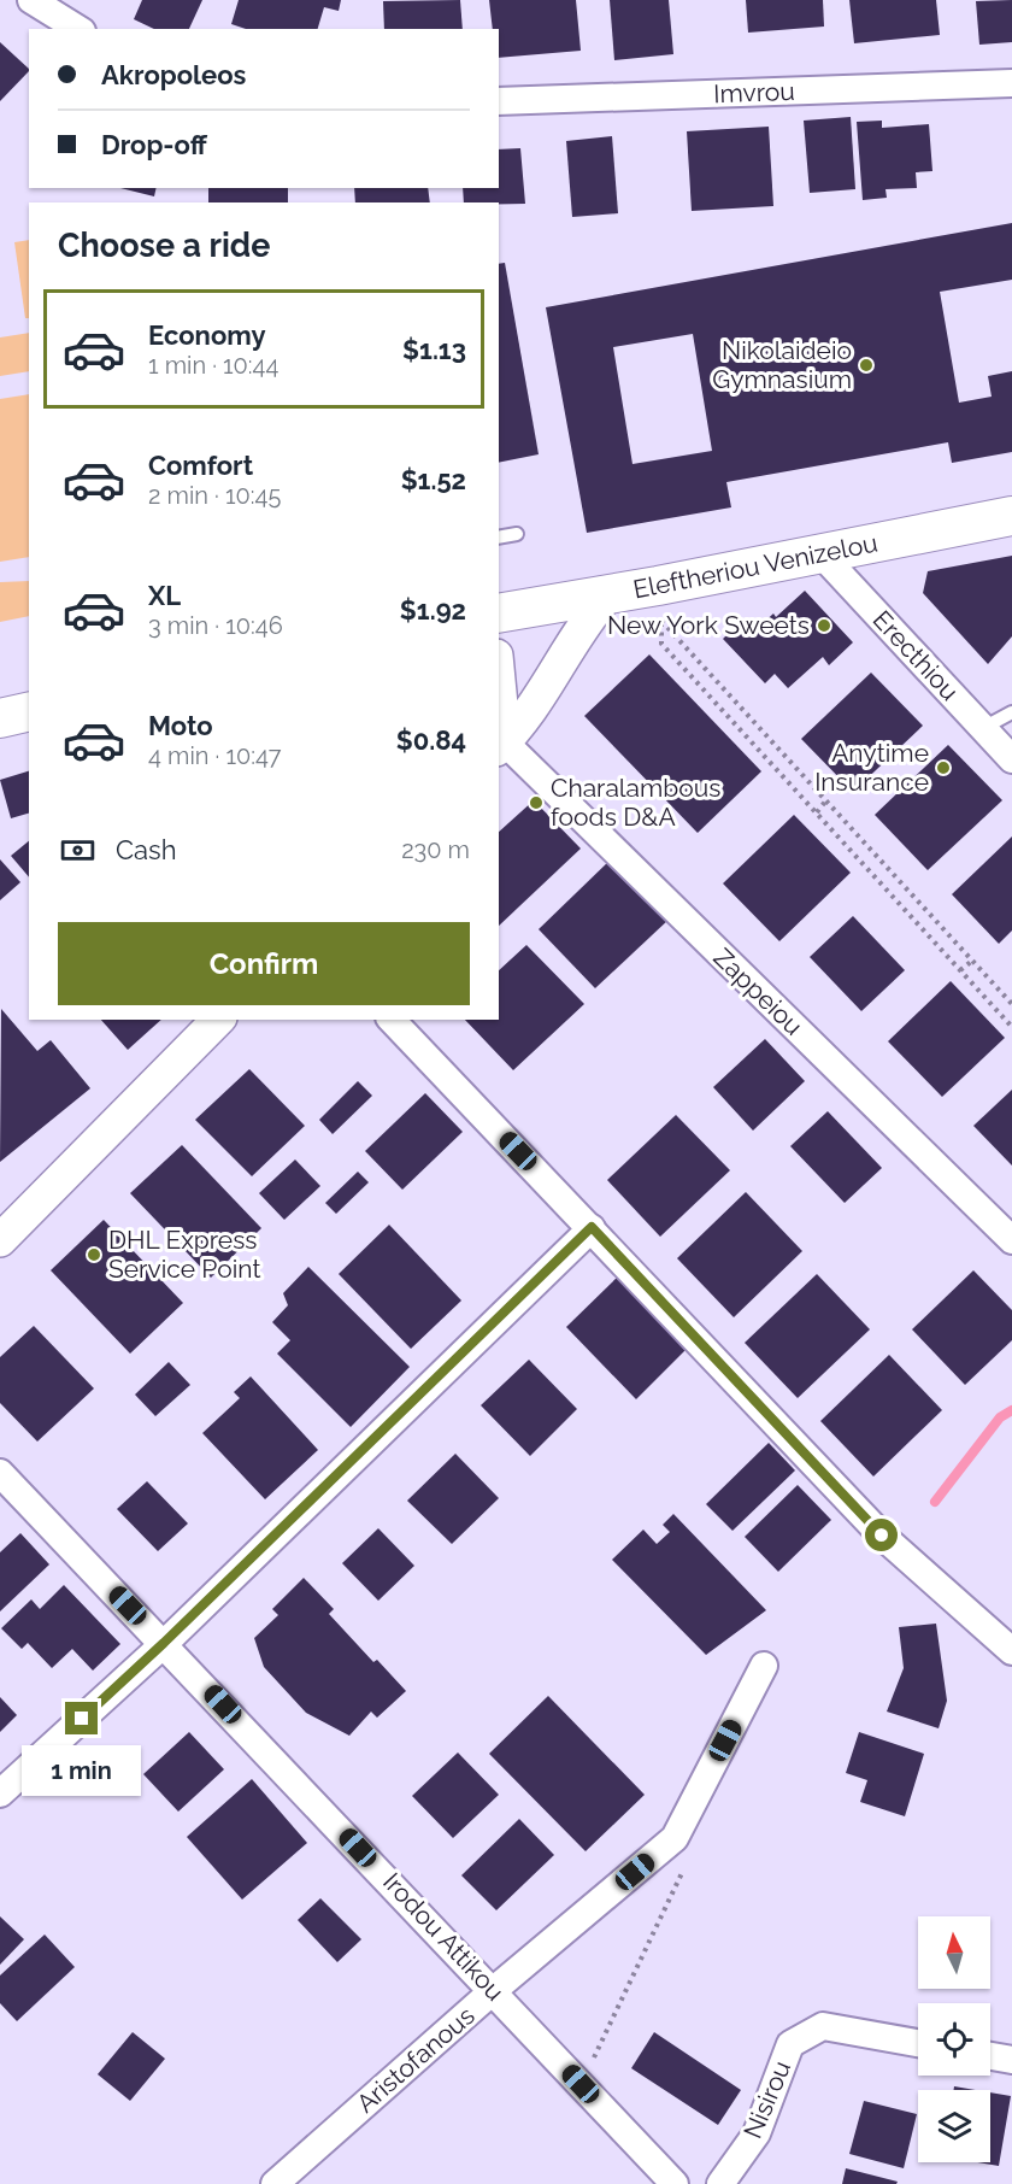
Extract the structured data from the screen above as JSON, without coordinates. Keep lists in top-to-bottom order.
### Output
{
  "streets": {
    "main road": ["Eleftheriou Venizelou"],
    "street": [
      "Imvrou",
      "Erecthiou",
      "Zappeiou",
      "Irodou Attikou",
      "Aristofanous",
      "Nisirou"
    ]
  },
  "crossings": [
    ["Eleftheriou Venizelou", "Erecthiou"],
    ["Irodou Attikou", "Aristofanous"]
  ],
  "places": [
    "Nikolaideio Gymnasium",
    "New York Sweets",
    "Anytime Insurance",
    "Charalambous foods D&A",
    "DHL Express Service Point"
  ],
  "north": "top",
  "page": {
    "banner": ["Akropoleos", "Drop-off"],
    "heading": "Choose a ride",
    "list": [
      {
        "name": "Economy",
        "note": "1 min · 10:44",
        "value": "$1.13"
      },
      {
        "name": "Comfort",
        "note": "2 min · 10:45",
        "value": "$1.52"
      },
      {
        "name": "XL",
        "note": "3 min · 10:46",
        "value": "$1.92"
      },
      {
        "name": "Moto",
        "note": "4 min · 10:47",
        "value": "$0.84"
      }
    ],
    "pay": ["Cash", "230 m"],
    "buttons": "Confirm",
    "bubble": "1 min"
  }
}
